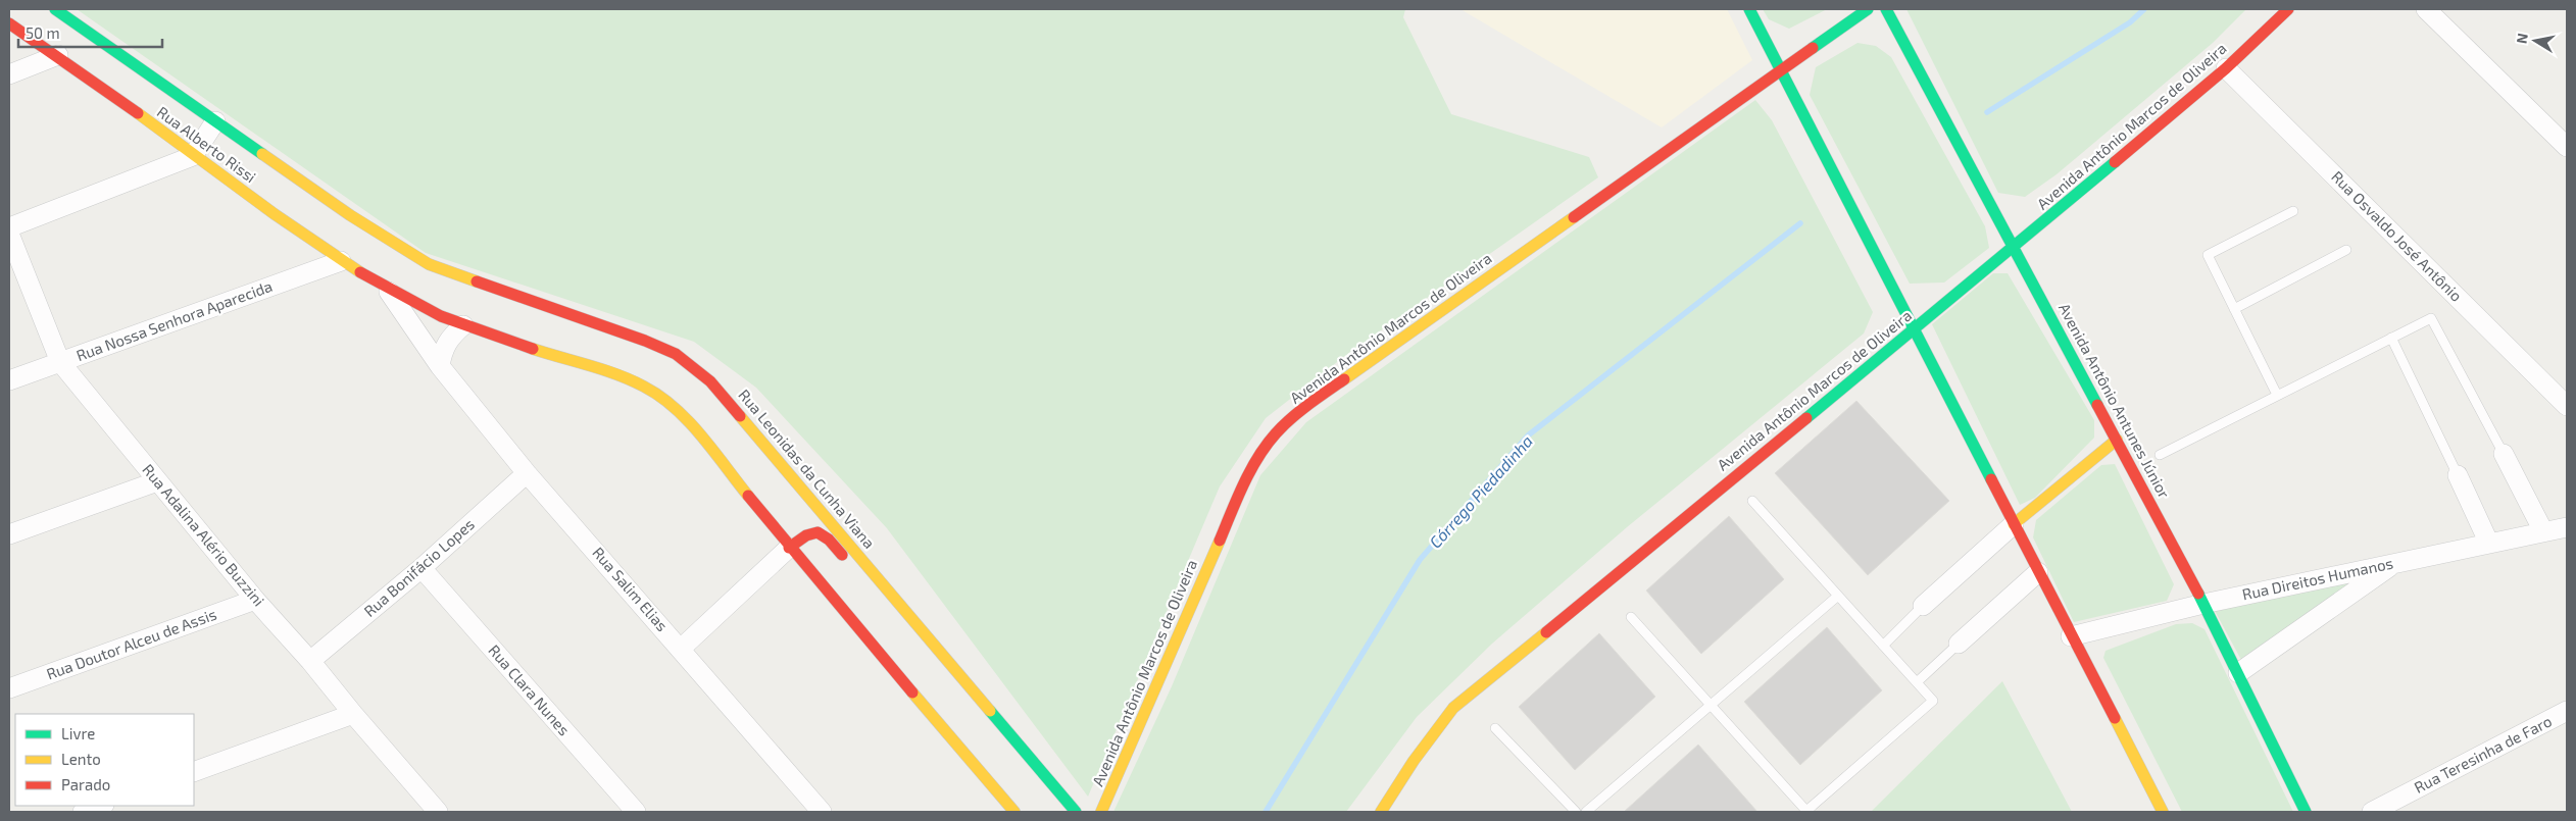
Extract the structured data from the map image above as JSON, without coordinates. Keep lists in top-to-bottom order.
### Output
{
  "streets": {
    "main road": [
      "Avenida Antônio Marcos de Oliveira",
      "Rua Alberto Rissi",
      "Avenida Antônio Antunes Júnior",
      "Rua Leonidas da Cunha Viana"
    ],
    "street": [
      "Rua Osvaldo José Antônio",
      "Rua Nossa Senhora Aparecida",
      "Rua Adalina Alério Buzzini",
      "Rua Bonifácio Lopes",
      "Rua Direitos Humanos",
      "Rua Salim Elias",
      "Rua Doutor Alceu de Assis",
      "Rua Clara Nunes",
      "Rua Teresinha de Faro"
    ]
  },
  "crossings": [
    ["Avenida Antônio Marcos de Oliveira", "Rua Osvaldo José Antônio"],
    ["Avenida Antônio Marcos de Oliveira", "Avenida Antônio Antunes Júnior"],
    ["Rua Alberto Rissi", "Rua Nossa Senhora Aparecida"],
    ["Rua Alberto Rissi", "Rua Leonidas da Cunha Viana"],
    ["Rua Alberto Rissi", "Rua Salim Elias"],
    ["Rua Nossa Senhora Aparecida", "Rua Adalina Alério Buzzini"],
    ["Avenida Antônio Antunes Júnior", "Rua Direitos Humanos"],
    ["Rua Adalina Alério Buzzini", "Rua Bonifácio Lopes"],
    ["Rua Adalina Alério Buzzini", "Rua Doutor Alceu de Assis"],
    ["Rua Bonifácio Lopes", "Rua Salim Elias"],
    ["Rua Bonifácio Lopes", "Rua Clara Nunes"]
  ],
  "water": ["Córrego Piedadinha"],
  "legend": ["Livre", "Lento", "Parado"],
  "scale_bar": "50 m",
  "north": "left"
}
